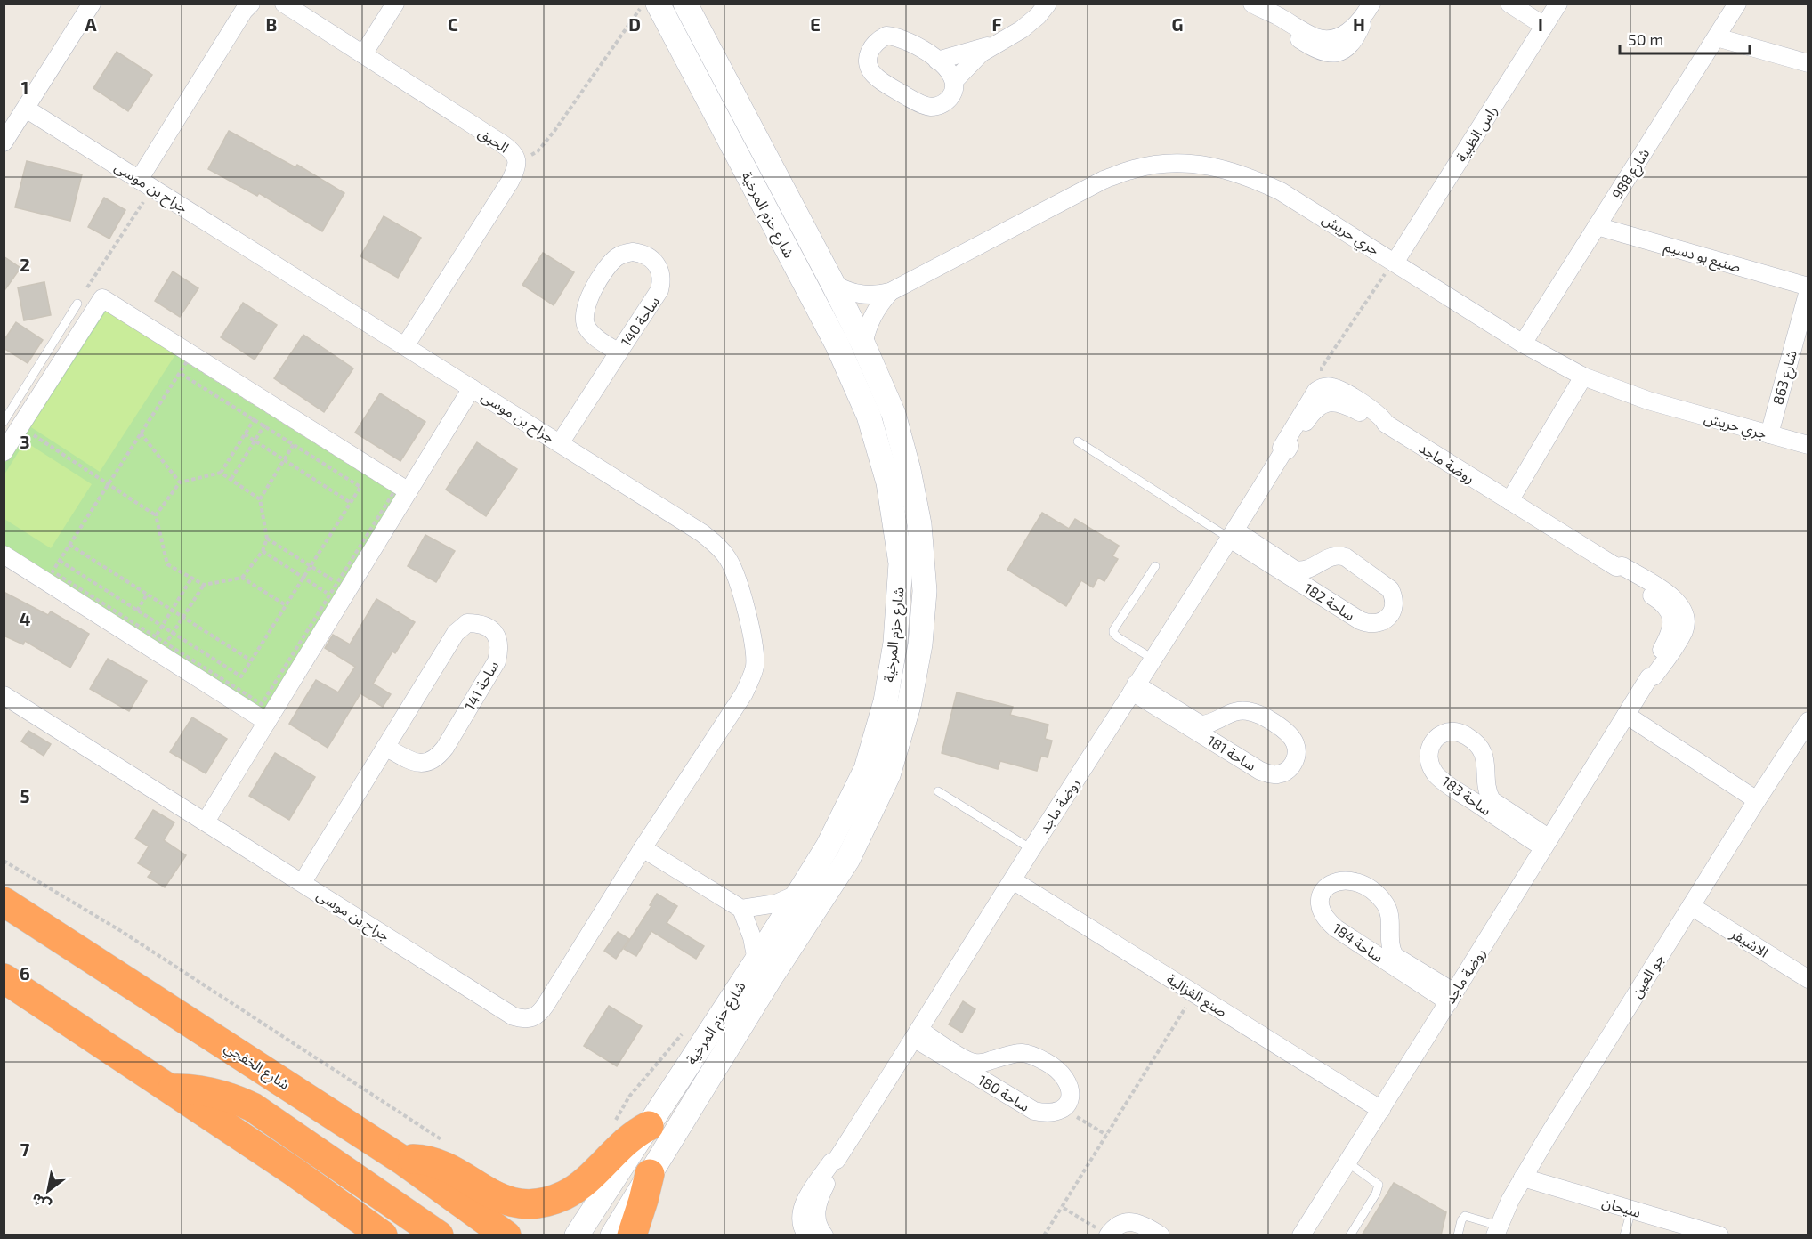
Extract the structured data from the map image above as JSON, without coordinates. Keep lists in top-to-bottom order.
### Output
{
  "streets": {
    "highway": ["شارع الخفجي"],
    "street": [
      "راس الظبية",
      "الحبق",
      "شارع 988",
      "جراح بن موسى",
      "شارع حزم المرخية",
      "جري حريش",
      "صنيع بو دسيم",
      "ساحة 140",
      "شارع 863",
      "روضة ماجد",
      "ساحة 182",
      "ساحة 141",
      "ساحة 181",
      "ساحة 183",
      "ساحة 184",
      "الاشيقر",
      "جو العين",
      "صنع الغزالية",
      "ساحة 180",
      "سيحان"
    ]
  },
  "crossings": [
    ["راس الظبية", "جري حريش"],
    ["الحبق", "جراح بن موسى"],
    ["شارع 988", "جري حريش"],
    ["شارع 988", "صنيع بو دسيم"],
    ["جراح بن موسى", "ساحة 140"],
    ["جراح بن موسى", "ساحة 141"],
    ["شارع حزم المرخية", "جري حريش"],
    ["جري حريش", "شارع 863"],
    ["صنيع بو دسيم", "شارع 863"],
    ["روضة ماجد", "ساحة 182"],
    ["روضة ماجد", "ساحة 181"],
    ["روضة ماجد", "ساحة 183"],
    ["روضة ماجد", "ساحة 184"],
    ["روضة ماجد", "صنع الغزالية"],
    ["روضة ماجد", "ساحة 180"],
    ["الاشيقر", "جو العين"],
    ["جو العين", "سيحان"]
  ],
  "scale_bar": "50 m",
  "north": "bottom left",
  "grid": {
    "columns": [
      "A",
      "B",
      "C",
      "D",
      "E",
      "F",
      "G",
      "H",
      "I"
    ],
    "rows": [
      "1",
      "2",
      "3",
      "4",
      "5",
      "6",
      "7"
    ]
  }
}
